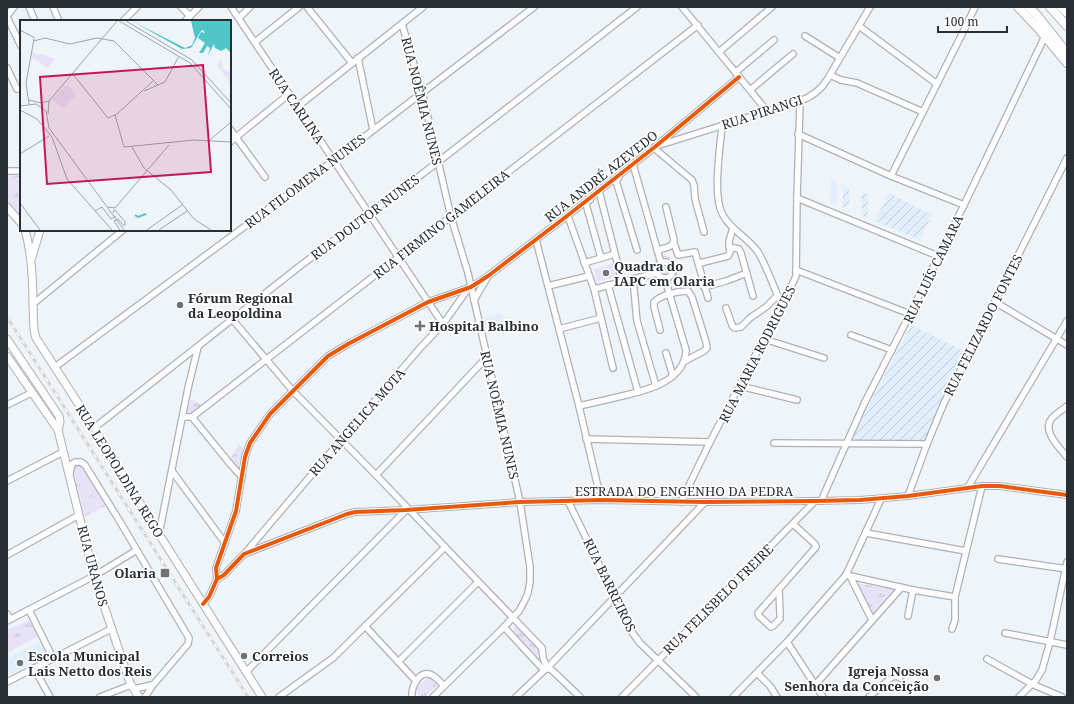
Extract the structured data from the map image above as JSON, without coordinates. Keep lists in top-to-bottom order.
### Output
{
  "streets": {
    "main road": ["RUA LEOPOLDINA REGO", "RUA URANOS"],
    "street": [
      "RUA NOÊMIA NUNES",
      "RUA CARLINA",
      "RUA PIRANGI",
      "RUA ANDRÉ AZEVEDO",
      "RUA FILOMENA NUNES",
      "RUA DOUTOR NUNES",
      "RUA FIRMINO GAMELEIRA",
      "RUA LUÍS CAMARA",
      "RUA FELIZARDO FONTES",
      "RUA MARIA RODRIGUES",
      "RUA ANGELICA MOTA",
      "ESTRADA DO ENGENHO DA PEDRA",
      "RUA BARREIROS",
      "RUA FELISBELO FREIRE"
    ]
  },
  "crossings": [
    ["RUA NOÊMIA NUNES", "RUA ANDRÉ AZEVEDO"],
    ["RUA NOÊMIA NUNES", "RUA FILOMENA NUNES"],
    ["RUA NOÊMIA NUNES", "RUA DOUTOR NUNES"],
    ["RUA NOÊMIA NUNES", "RUA FIRMINO GAMELEIRA"],
    ["RUA NOÊMIA NUNES", "RUA ANGELICA MOTA"],
    ["RUA NOÊMIA NUNES", "ESTRADA DO ENGENHO DA PEDRA"],
    ["RUA CARLINA", "RUA FILOMENA NUNES"],
    ["RUA CARLINA", "RUA DOUTOR NUNES"],
    ["RUA CARLINA", "RUA FIRMINO GAMELEIRA"],
    ["RUA CARLINA", "RUA ANGELICA MOTA"],
    ["RUA PIRANGI", "RUA ANDRÉ AZEVEDO"],
    ["RUA PIRANGI", "RUA MARIA RODRIGUES"],
    ["RUA ANDRÉ AZEVEDO", "RUA ANGELICA MOTA"],
    ["RUA FILOMENA NUNES", "RUA LEOPOLDINA REGO"],
    ["RUA DOUTOR NUNES", "RUA LEOPOLDINA REGO"],
    ["RUA LUÍS CAMARA", "ESTRADA DO ENGENHO DA PEDRA"],
    ["RUA LUÍS CAMARA", "RUA FELISBELO FREIRE"],
    ["RUA FELIZARDO FONTES", "ESTRADA DO ENGENHO DA PEDRA"],
    ["RUA MARIA RODRIGUES", "ESTRADA DO ENGENHO DA PEDRA"],
    ["RUA ANGELICA MOTA", "ESTRADA DO ENGENHO DA PEDRA"],
    ["RUA LEOPOLDINA REGO", "ESTRADA DO ENGENHO DA PEDRA"],
    ["ESTRADA DO ENGENHO DA PEDRA", "RUA BARREIROS"],
    ["ESTRADA DO ENGENHO DA PEDRA", "RUA FELISBELO FREIRE"],
    ["RUA BARREIROS", "RUA FELISBELO FREIRE"]
  ],
  "places": {
    "other": [
      "Quadra do IAPC em Olaria",
      "Fórum Regional da Leopoldina",
      "Correios",
      "Escola Municipal Lais Netto dos Reis",
      "Igreja Nossa Senhora da Conceição"
    ],
    "health": ["Hospital Balbino"],
    "transit": ["Olaria"]
  },
  "scale_bar": "100 m"
}
